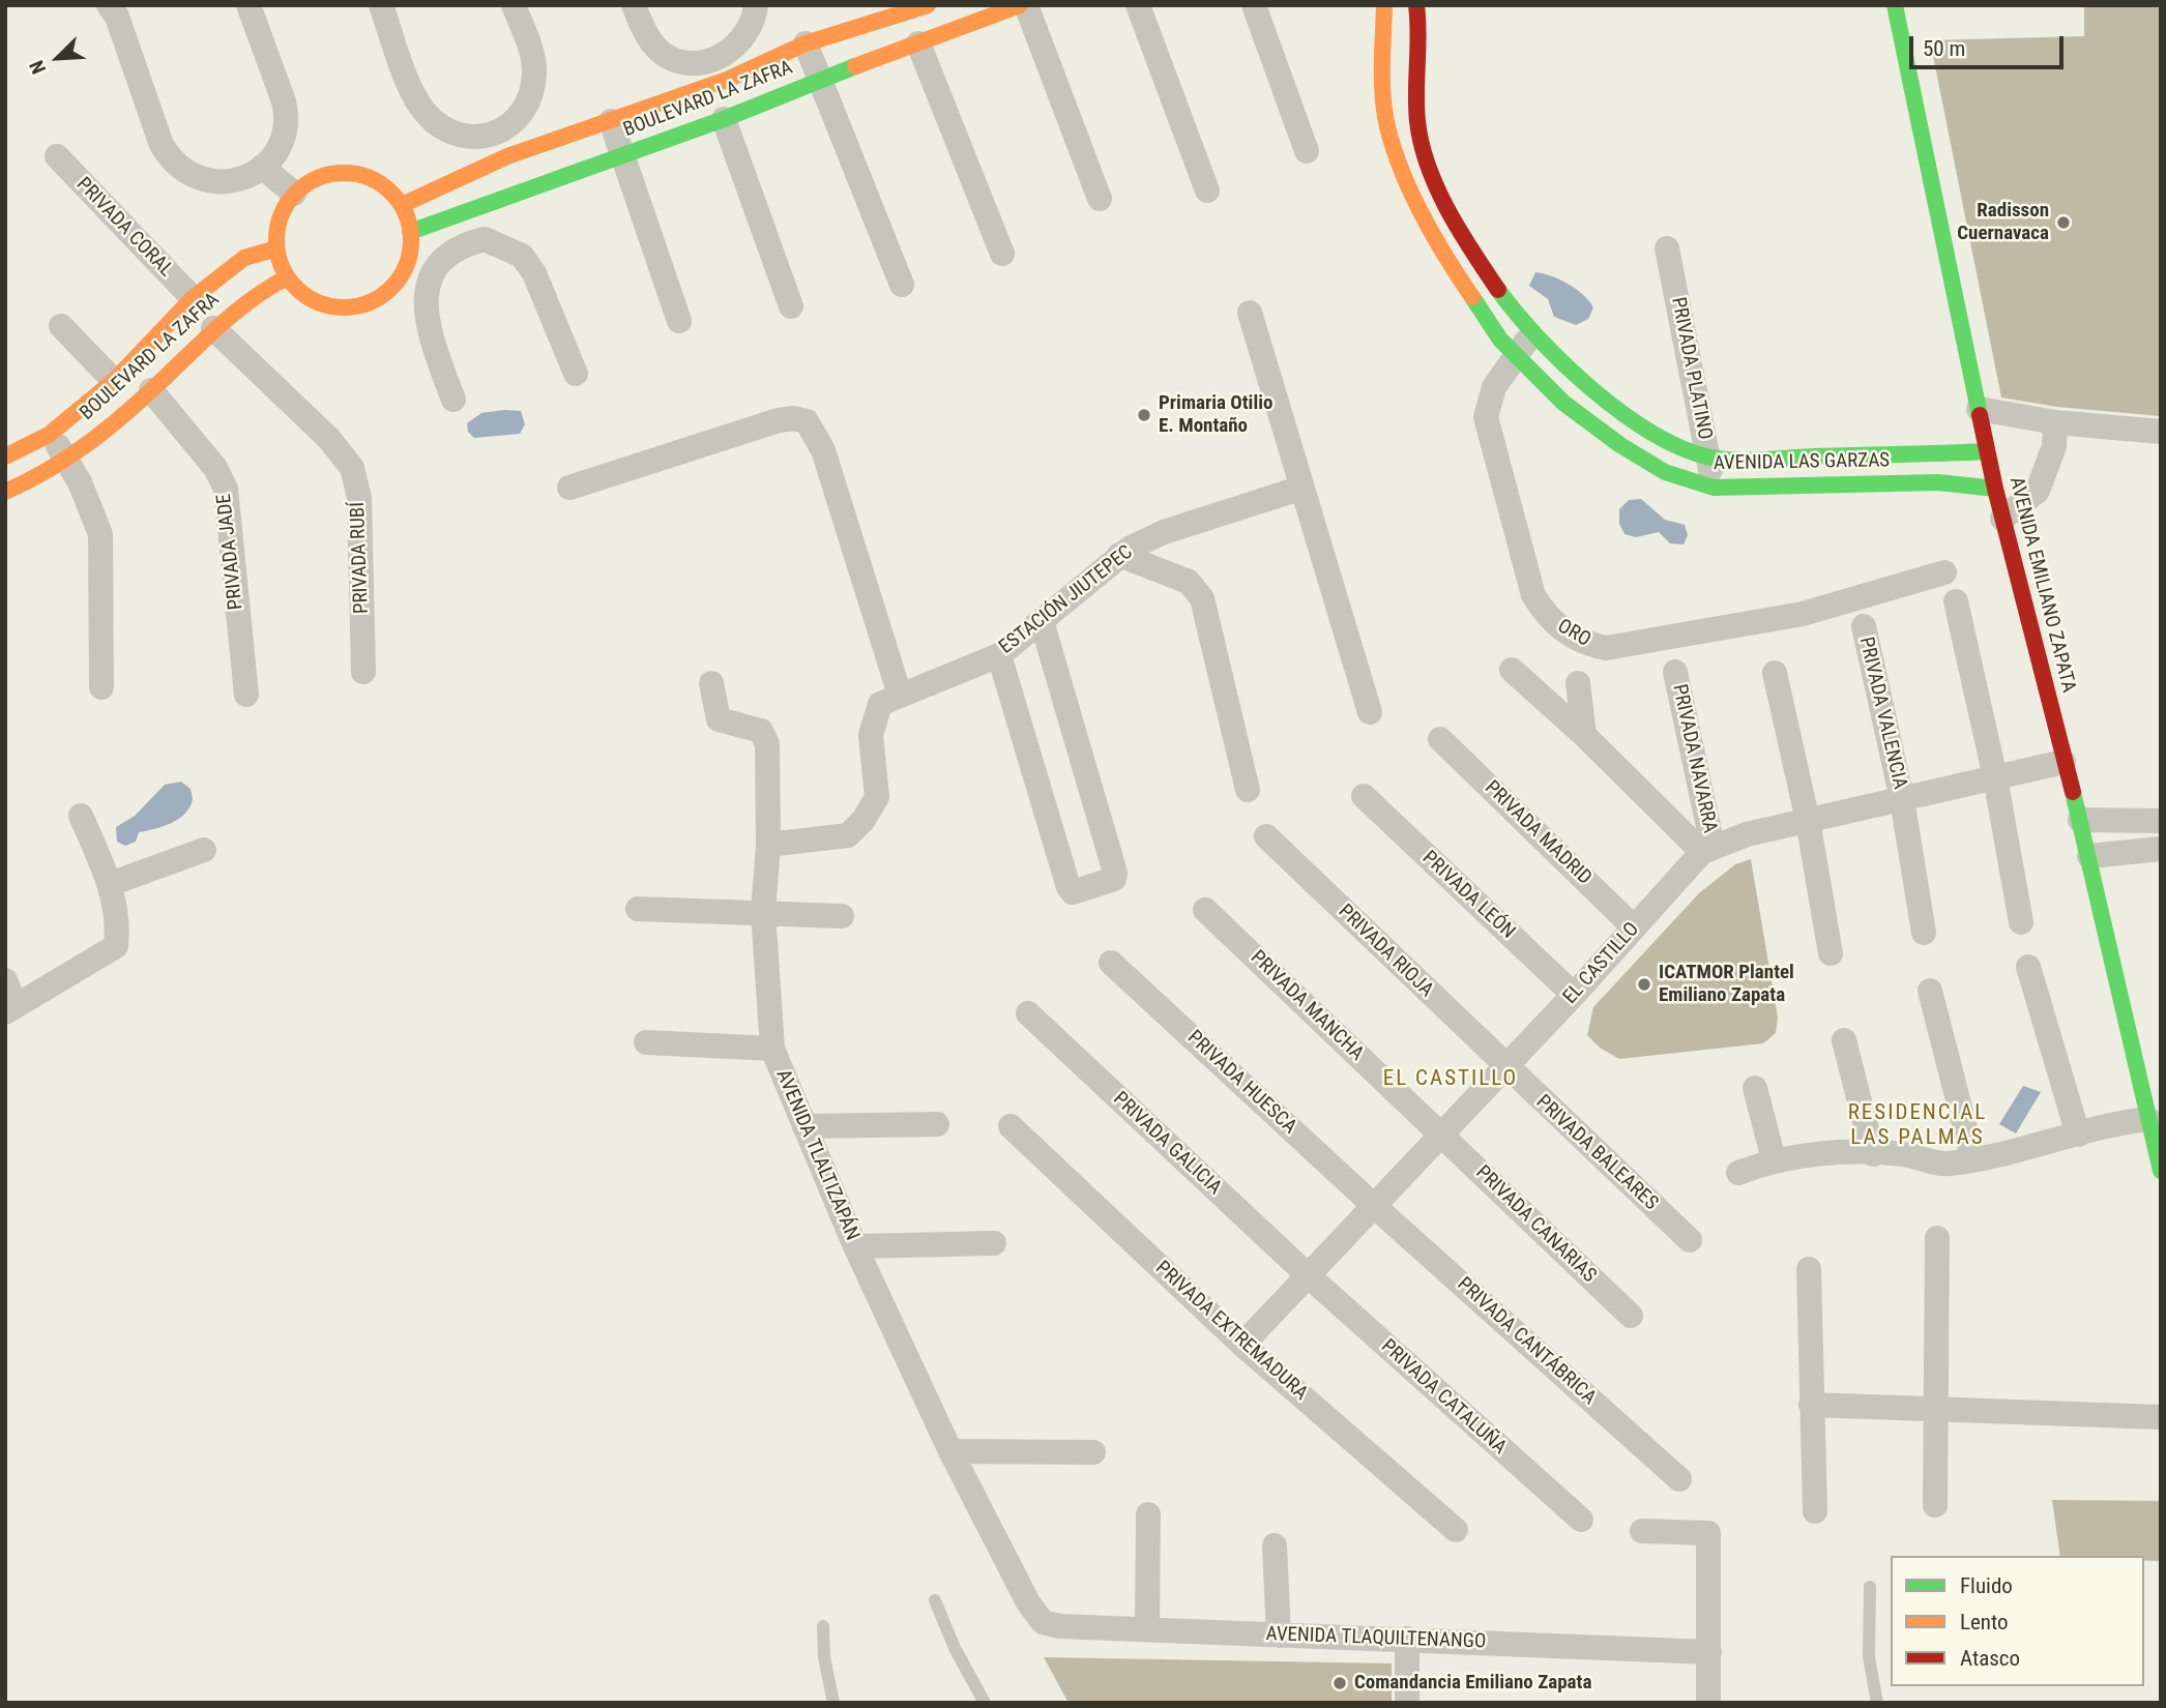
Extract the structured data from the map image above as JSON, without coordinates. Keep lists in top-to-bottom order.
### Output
{
  "streets": {
    "street": [
      "BOULEVARD LA ZAFRA",
      "PRIVADA CORAL",
      "PRIVADA PLATINO",
      "AVENIDA LAS GARZAS",
      "PRIVADA JADE",
      "PRIVADA RUBÍ",
      "AVENIDA EMILIANO ZAPATA",
      "ESTACIÓN JIUTEPEC",
      "ORO",
      "PRIVADA VALENCIA",
      "PRIVADA NAVARRA",
      "PRIVADA MADRID",
      "PRIVADA LEÓN",
      "PRIVADA RIOJA",
      "EL CASTILLO",
      "PRIVADA MANCHA",
      "PRIVADA HUESCA",
      "PRIVADA GALICIA",
      "PRIVADA BALEARES",
      "AVENIDA TLALTIZAPÁN",
      "PRIVADA CANARIAS",
      "PRIVADA EXTREMADURA",
      "PRIVADA CANTÁBRICA",
      "PRIVADA CATALUÑA",
      "AVENIDA TLAQUILTENANGO"
    ]
  },
  "crossings": [
    ["BOULEVARD LA ZAFRA", "PRIVADA CORAL"],
    ["BOULEVARD LA ZAFRA", "PRIVADA JADE"],
    ["BOULEVARD LA ZAFRA", "PRIVADA RUBÍ"],
    ["PRIVADA PLATINO", "AVENIDA LAS GARZAS"],
    ["AVENIDA LAS GARZAS", "AVENIDA EMILIANO ZAPATA"],
    ["AVENIDA LAS GARZAS", "ORO"],
    ["ESTACIÓN JIUTEPEC", "AVENIDA TLALTIZAPÁN"],
    ["PRIVADA NAVARRA", "EL CASTILLO"],
    ["PRIVADA MADRID", "EL CASTILLO"],
    ["PRIVADA LEÓN", "EL CASTILLO"],
    ["PRIVADA RIOJA", "EL CASTILLO"],
    ["PRIVADA RIOJA", "PRIVADA BALEARES"],
    ["EL CASTILLO", "PRIVADA MANCHA"],
    ["EL CASTILLO", "PRIVADA HUESCA"],
    ["EL CASTILLO", "PRIVADA GALICIA"],
    ["EL CASTILLO", "PRIVADA BALEARES"],
    ["EL CASTILLO", "PRIVADA CANARIAS"],
    ["EL CASTILLO", "PRIVADA EXTREMADURA"],
    ["EL CASTILLO", "PRIVADA CANTÁBRICA"],
    ["EL CASTILLO", "PRIVADA CATALUÑA"],
    ["PRIVADA MANCHA", "PRIVADA CANARIAS"],
    ["PRIVADA HUESCA", "PRIVADA CANTÁBRICA"],
    ["PRIVADA GALICIA", "PRIVADA CATALUÑA"],
    ["AVENIDA TLALTIZAPÁN", "AVENIDA TLAQUILTENANGO"]
  ],
  "districts": ["EL CASTILLO", "RESIDENCIAL LAS PALMAS"],
  "places": [
    "Radisson Cuernavaca",
    "Primaria Otilio E. Montaño",
    "ICATMOR Plantel Emiliano Zapata",
    "Comandancia Emiliano Zapata"
  ],
  "legend": ["Fluido", "Lento", "Atasco"],
  "scale_bar": "50 m",
  "north": "bottom left"
}
